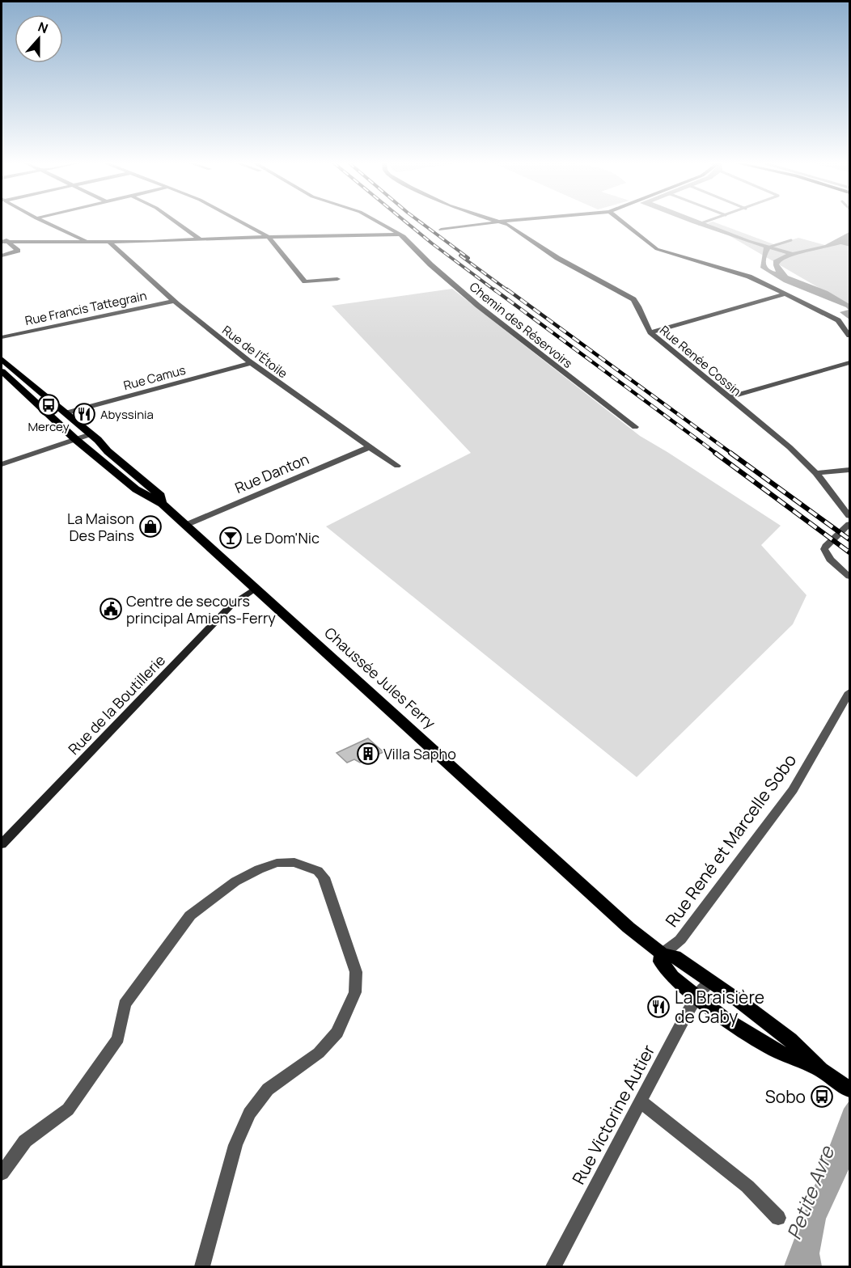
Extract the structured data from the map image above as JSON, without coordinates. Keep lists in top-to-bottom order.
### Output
{
  "streets": {
    "main road": ["Chaussée Jules Ferry"],
    "street": [
      "Rue Francis Tattegrain",
      "Chemin des Réservoirs",
      "Rue de l'Étoile",
      "Rue Renée Cossin",
      "Rue Camus",
      "Rue Danton",
      "Rue de la Boutillerie",
      "Rue René et Marcelle Sobo",
      "Rue Victorine Autier"
    ]
  },
  "crossings": [
    ["Rue Francis Tattegrain", "Rue de l'Étoile"],
    ["Rue de l'Étoile", "Rue Camus"],
    ["Rue de l'Étoile", "Rue Danton"],
    ["Rue Camus", "Chaussée Jules Ferry"],
    ["Rue Danton", "Chaussée Jules Ferry"],
    ["Chaussée Jules Ferry", "Rue de la Boutillerie"],
    ["Chaussée Jules Ferry", "Rue René et Marcelle Sobo"],
    ["Chaussée Jules Ferry", "Rue Victorine Autier"]
  ],
  "water": ["Petite Avre"],
  "places": {
    "bus stop": ["Mercey", "Sobo"],
    "restaurant": ["Abyssinia", "La Braisière de Gaby"],
    "shop": ["La Maison Des Pains"],
    "bar": ["Le Dom'Nic"],
    "public building": ["Centre de secours principal Amiens-Ferry"],
    "building": ["Villa Sapho"]
  },
  "north": "top"
}
